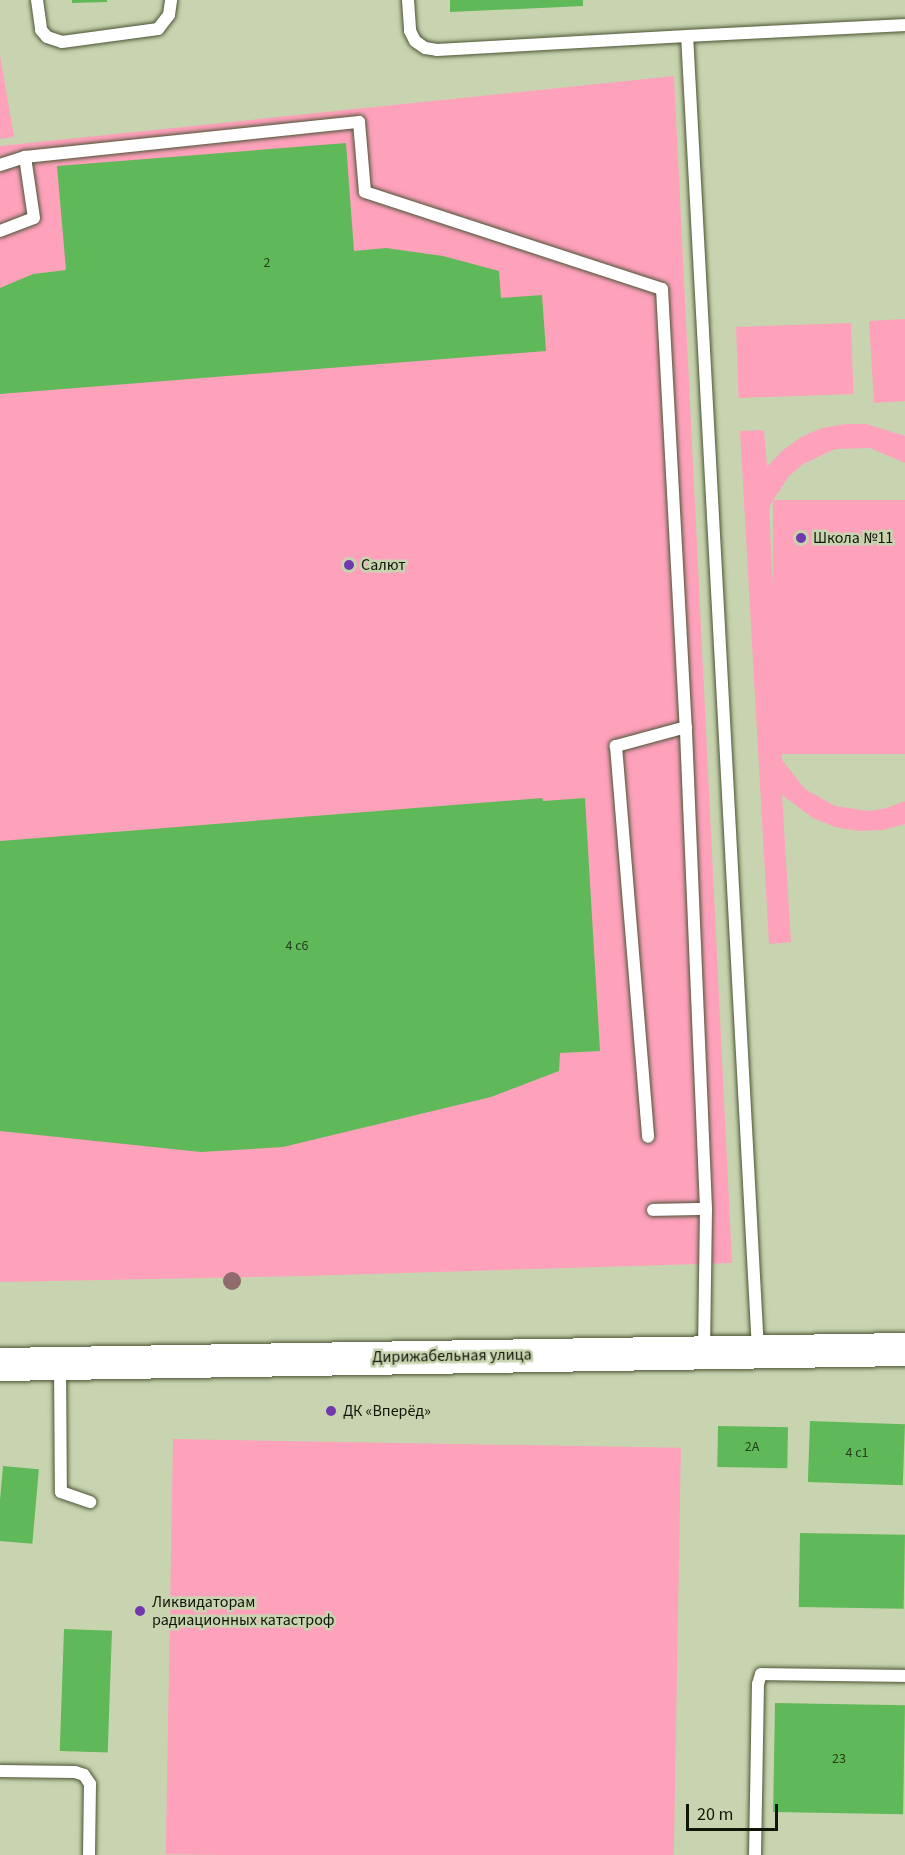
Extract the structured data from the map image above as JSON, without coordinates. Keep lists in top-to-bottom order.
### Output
{
  "streets": {
    "main road": ["Дирижабельная улица"]
  },
  "places": [
    "Школа №11",
    "Салют",
    "ДК «Вперёд»",
    "Ликвидаторам радиационных катастроф"
  ],
  "house_numbers": [
    "2",
    "4 с6",
    "2А",
    "4 с1",
    "23"
  ],
  "scale_bar": "20 m"
}
